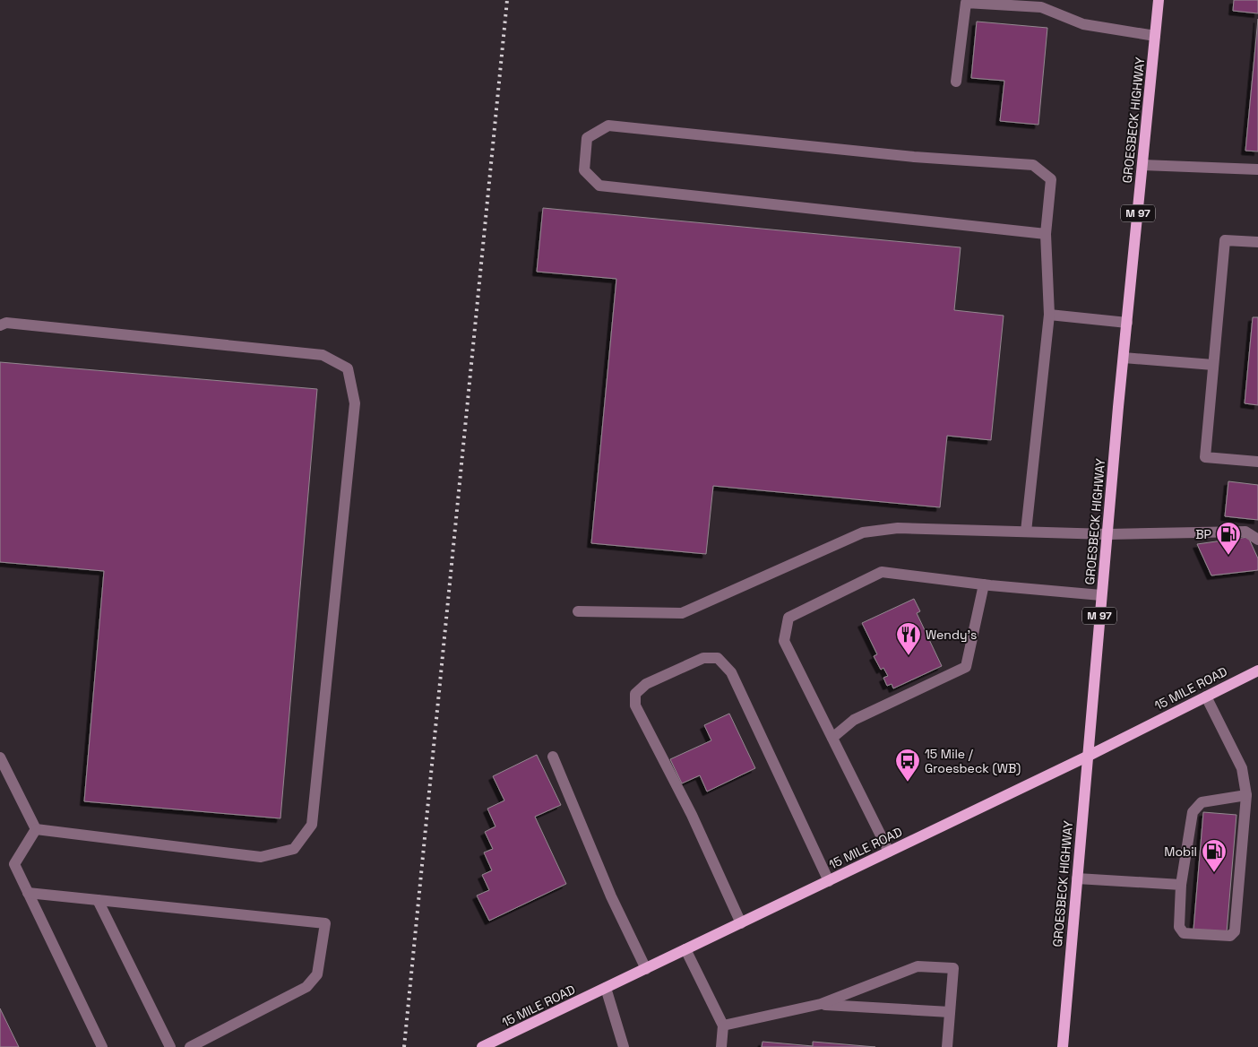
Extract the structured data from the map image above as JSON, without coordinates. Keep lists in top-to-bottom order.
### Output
{
  "streets": {
    "main road": ["GROESBECK HIGHWAY", "M 97", "15 MILE ROAD"]
  },
  "crossings": [
    ["GROESBECK HIGHWAY", "15 MILE ROAD"]
  ],
  "places": {
    "fuel station": ["BP", "Mobil"],
    "restaurant": ["Wendy's"],
    "bus stop": ["15 Mile / Groesbeck (WB)"]
  }
}
